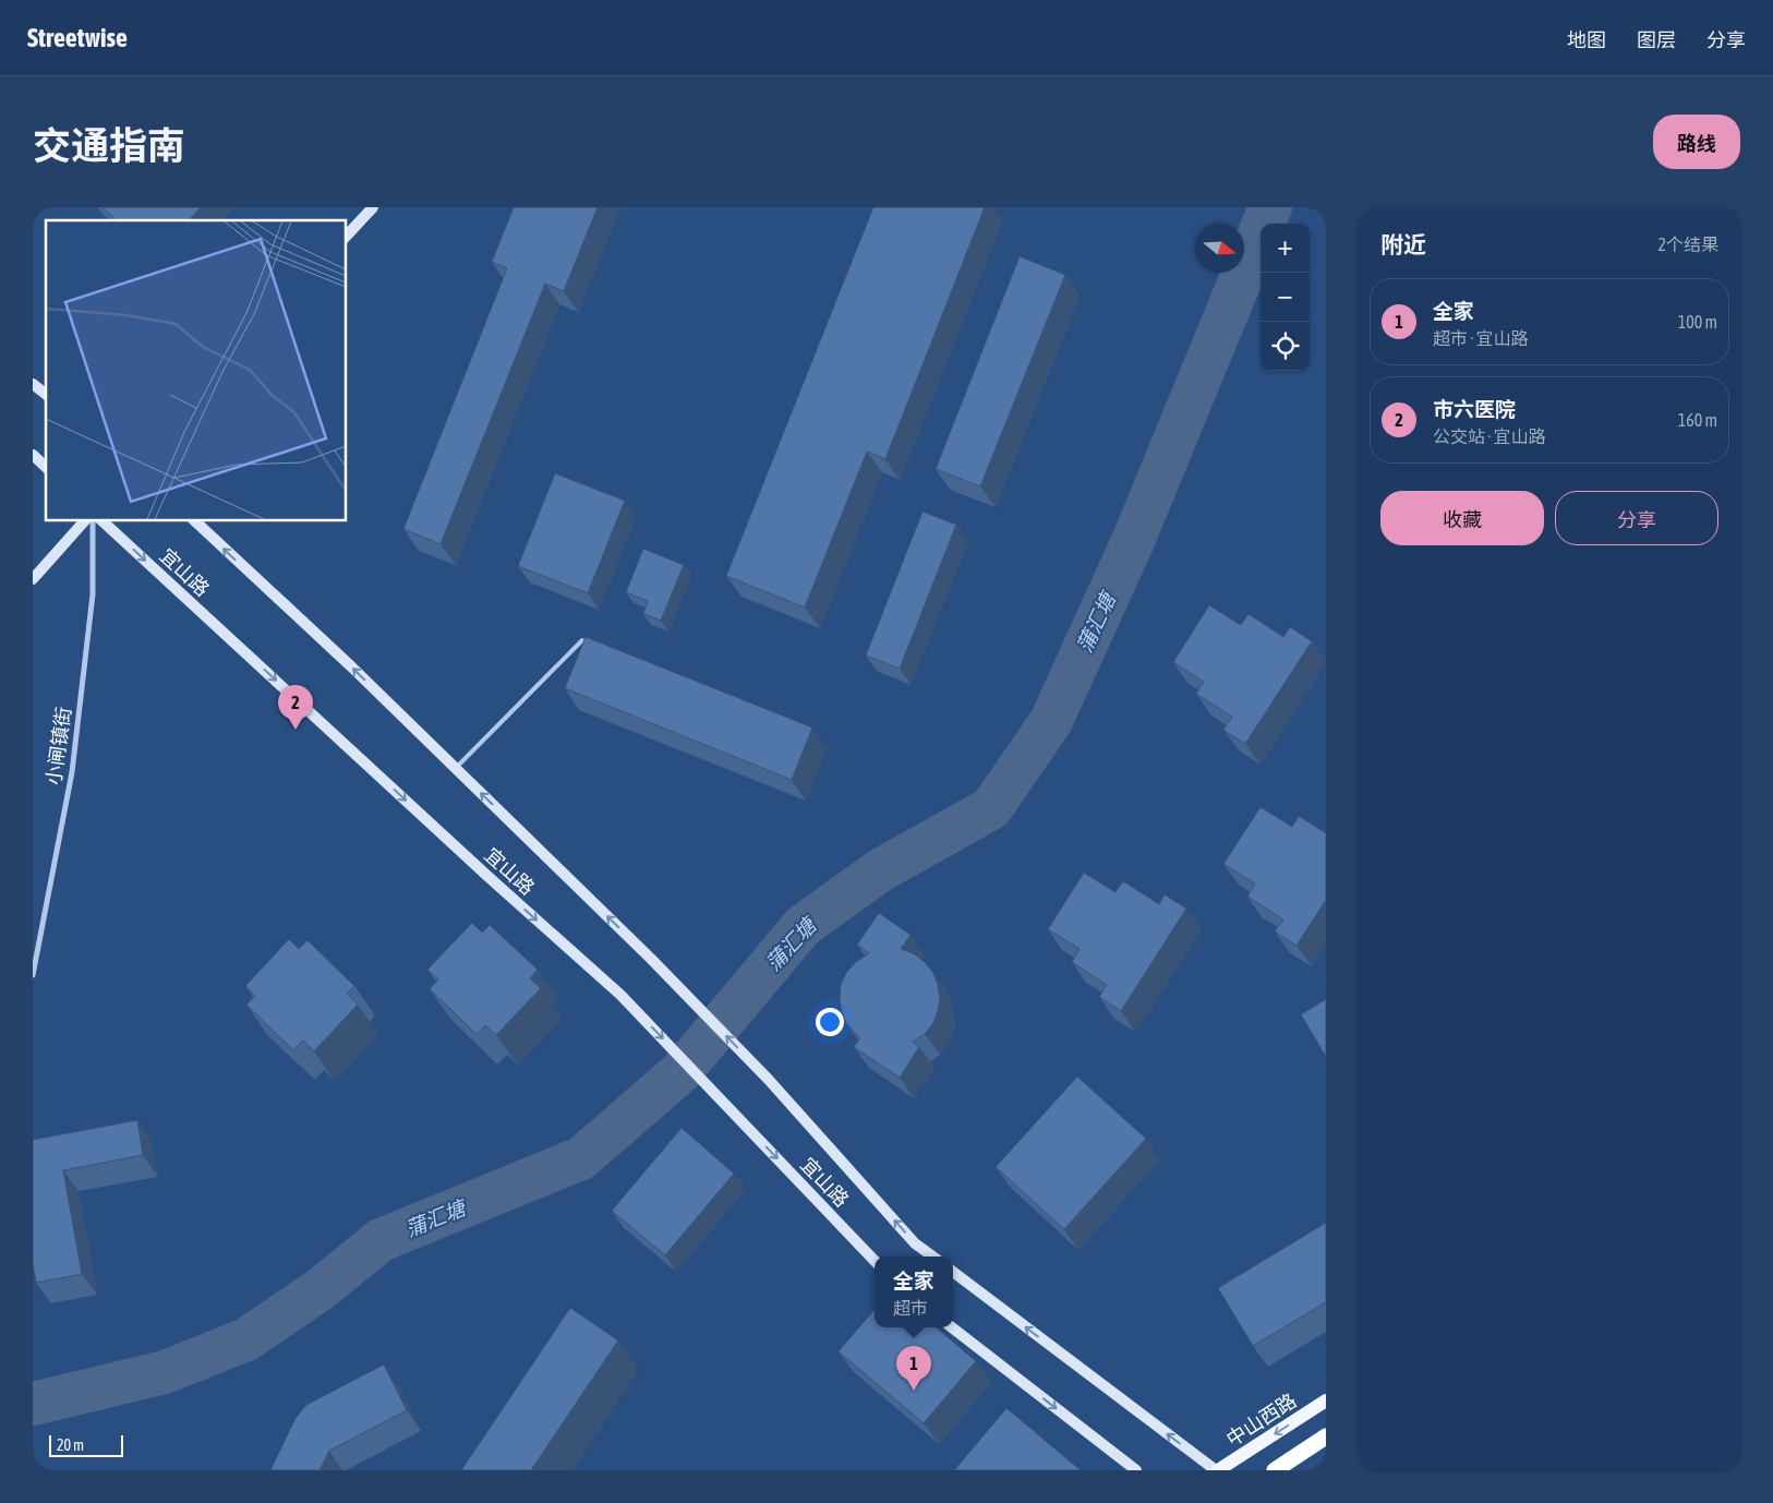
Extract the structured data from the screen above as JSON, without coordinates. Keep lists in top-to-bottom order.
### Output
{
  "streets": {
    "main road": ["宜山路", "中山西路"],
    "street": ["小闸镇街"]
  },
  "one_way": ["中山西路"],
  "water": ["蒲汇塘"],
  "scale_bar": "20 m",
  "north": "right",
  "page": {
    "header": "Streetwise",
    "nav": ["地图", "图层", "分享"],
    "title": "交通指南",
    "buttons": [
      "路线",
      ["收藏", "分享"]
    ],
    "heading": ["附近", "2个结果"],
    "map_buttons": ["+", "−"],
    "list": [
      {
        "mark": "1",
        "name": "全家",
        "note": "超市 · 宜山路",
        "value": "100 m"
      },
      {
        "mark": "2",
        "name": "市六医院",
        "note": "公交站 · 宜山路",
        "value": "160 m"
      }
    ],
    "pins": ["2", "1"],
    "popup": ["全家", "超市"],
    "scale": "20 m"
  }
}
